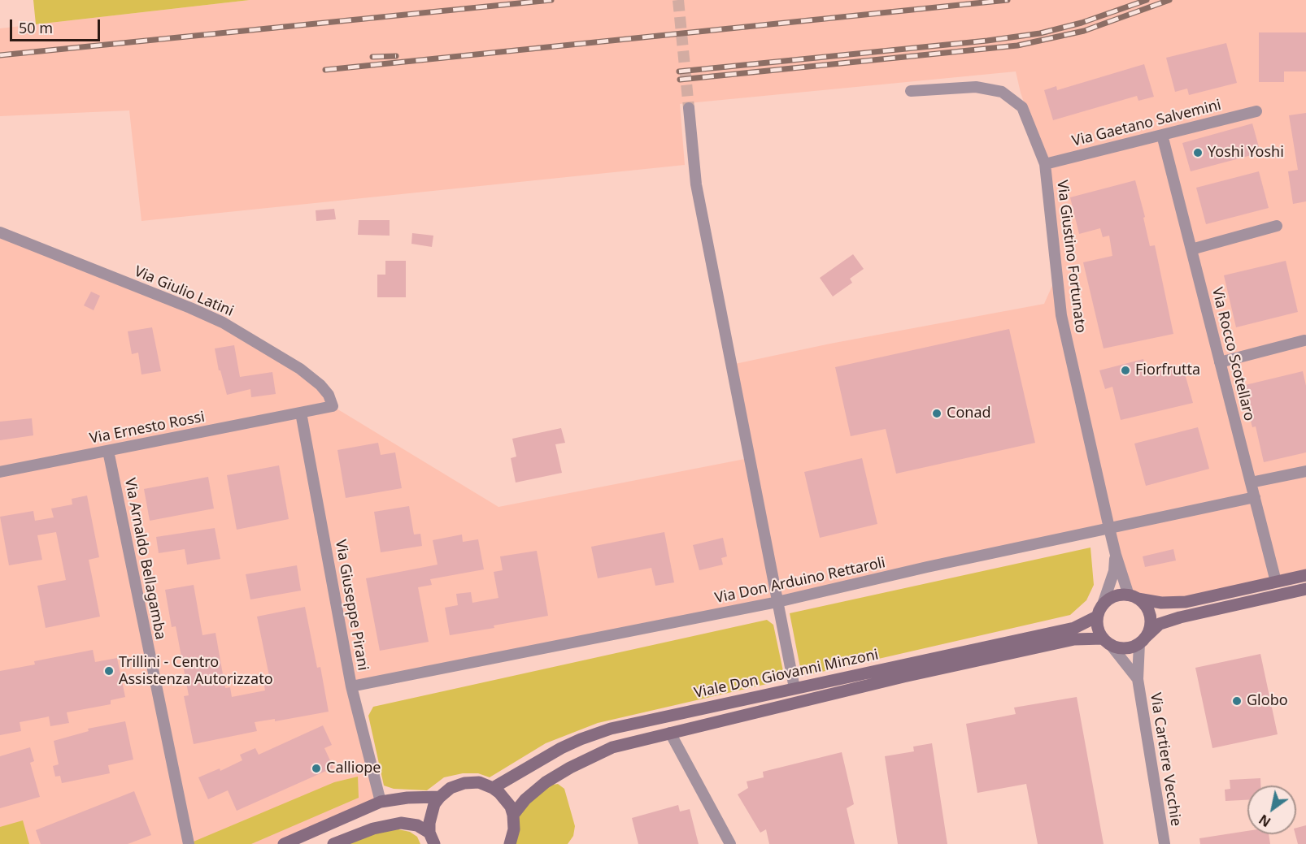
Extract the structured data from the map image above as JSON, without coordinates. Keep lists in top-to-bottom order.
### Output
{
  "streets": {
    "main road": ["Viale Don Giovanni Minzoni"],
    "street": [
      "Via Gaetano Salvemini",
      "Via Giustino Fortunato",
      "Via Giulio Latini",
      "Via Rocco Scotellaro",
      "Via Ernesto Rossi",
      "Via Arnaldo Bellagamba",
      "Via Don Arduino Rettaroli",
      "Via Giuseppe Pirani",
      "Via Cartiere Vecchie"
    ]
  },
  "crossings": [
    ["Via Gaetano Salvemini", "Via Giustino Fortunato"],
    ["Via Gaetano Salvemini", "Via Rocco Scotellaro"],
    ["Via Giustino Fortunato", "Via Don Arduino Rettaroli"],
    ["Via Giustino Fortunato", "Viale Don Giovanni Minzoni"],
    ["Via Giustino Fortunato", "Via Cartiere Vecchie"],
    ["Via Giulio Latini", "Via Ernesto Rossi"],
    ["Via Giulio Latini", "Via Giuseppe Pirani"],
    ["Via Rocco Scotellaro", "Via Don Arduino Rettaroli"],
    ["Via Rocco Scotellaro", "Viale Don Giovanni Minzoni"],
    ["Via Ernesto Rossi", "Via Arnaldo Bellagamba"],
    ["Via Ernesto Rossi", "Via Giuseppe Pirani"],
    ["Via Don Arduino Rettaroli", "Via Giuseppe Pirani"],
    ["Viale Don Giovanni Minzoni", "Via Cartiere Vecchie"]
  ],
  "places": [
    "Yoshi Yoshi",
    "Fiorfrutta",
    "Conad",
    "Trillini - Centro Assistenza Autorizzato",
    "Globo",
    "Calliope"
  ],
  "scale_bar": "50 m",
  "north": "bottom left"
}
